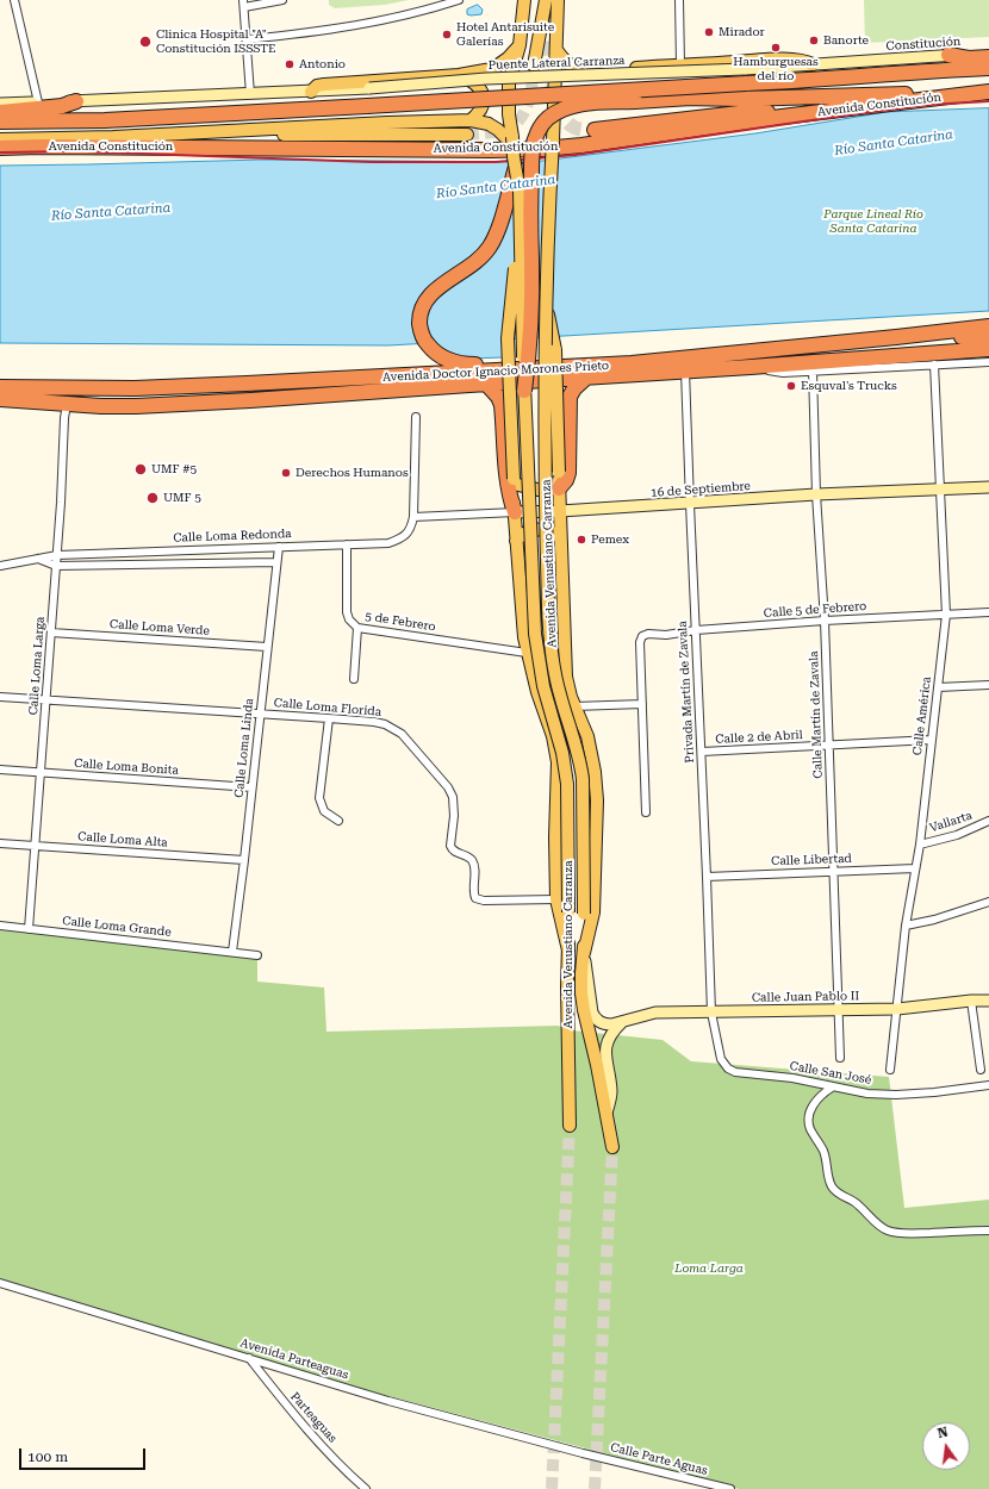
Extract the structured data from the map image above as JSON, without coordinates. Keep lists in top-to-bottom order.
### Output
{
  "streets": {
    "highway": ["Avenida Constitución", "Avenida Doctor Ignacio Morones Prieto"],
    "main road": ["Avenida Venustiano Carranza"],
    "street": [
      "Constitución",
      "Puente Lateral Carranza",
      "16 de Septiembre",
      "Calle Loma Redonda",
      "Calle 5 de Febrero",
      "5 de Febrero",
      "Calle Loma Verde",
      "Calle Loma Larga",
      "Privada Martín de Zavala",
      "Calle Loma Florida",
      "Calle Martín de Zavala",
      "Calle América",
      "Calle 2 de Abril",
      "Calle Loma Linda",
      "Calle Loma Bonita",
      "Vallarta",
      "Calle Loma Alta",
      "Calle Libertad",
      "Calle Loma Grande",
      "Calle Juan Pablo II",
      "Calle San José",
      "Avenida Parteaguas",
      "Parteaguas",
      "Calle Parte Aguas"
    ]
  },
  "crossings": [
    ["Constitución", "Puente Lateral Carranza"],
    ["Avenida Constitución", "Avenida Venustiano Carranza"],
    ["Avenida Doctor Ignacio Morones Prieto", "Calle Loma Larga"],
    ["Avenida Doctor Ignacio Morones Prieto", "Privada Martín de Zavala"],
    ["16 de Septiembre", "Calle Loma Redonda"],
    ["16 de Septiembre", "Privada Martín de Zavala"],
    ["16 de Septiembre", "Calle Martín de Zavala"],
    ["16 de Septiembre", "Calle América"],
    ["Calle Loma Redonda", "5 de Febrero"],
    ["Calle Loma Redonda", "Calle Loma Larga"],
    ["Calle Loma Redonda", "Calle Loma Linda"],
    ["Avenida Venustiano Carranza", "Calle Juan Pablo II"],
    ["Calle 5 de Febrero", "Privada Martín de Zavala"],
    ["Calle 5 de Febrero", "Calle Martín de Zavala"],
    ["Calle 5 de Febrero", "Calle América"],
    ["Calle Loma Verde", "Calle Loma Larga"],
    ["Calle Loma Verde", "Calle Loma Linda"],
    ["Calle Loma Larga", "Calle Loma Florida"],
    ["Calle Loma Larga", "Calle Loma Bonita"],
    ["Calle Loma Larga", "Calle Loma Alta"],
    ["Calle Loma Larga", "Calle Loma Grande"],
    ["Privada Martín de Zavala", "Calle 2 de Abril"],
    ["Privada Martín de Zavala", "Calle Libertad"],
    ["Privada Martín de Zavala", "Calle Juan Pablo II"],
    ["Privada Martín de Zavala", "Calle San José"],
    ["Calle Loma Florida", "Calle Loma Linda"],
    ["Calle Martín de Zavala", "Calle 2 de Abril"],
    ["Calle Martín de Zavala", "Calle Libertad"],
    ["Calle Martín de Zavala", "Calle Juan Pablo II"],
    ["Calle América", "Calle 2 de Abril"],
    ["Calle América", "Vallarta"],
    ["Calle América", "Calle Libertad"],
    ["Calle América", "Calle Juan Pablo II"],
    ["Calle Loma Linda", "Calle Loma Bonita"],
    ["Calle Loma Linda", "Calle Loma Alta"],
    ["Calle Loma Linda", "Calle Loma Grande"],
    ["Calle Juan Pablo II", "Calle San José"],
    ["Avenida Parteaguas", "Parteaguas"],
    ["Avenida Parteaguas", "Calle Parte Aguas"]
  ],
  "water": ["Río Santa Catarina"],
  "parks": ["Parque Lineal Río Santa Catarina", "Loma Larga"],
  "places": [
    "Mirador",
    "Hotel Antarisuite Galerías",
    "Banorte",
    "Clinica Hospital \"A\" Constitución ISSSTE",
    "Hamburguesas del río",
    "Antonio",
    "Esquval's Trucks",
    "UMF #5",
    "Derechos Humanos",
    "UMF 5",
    "Pemex"
  ],
  "scale_bar": "100 m",
  "north": "top"
}
